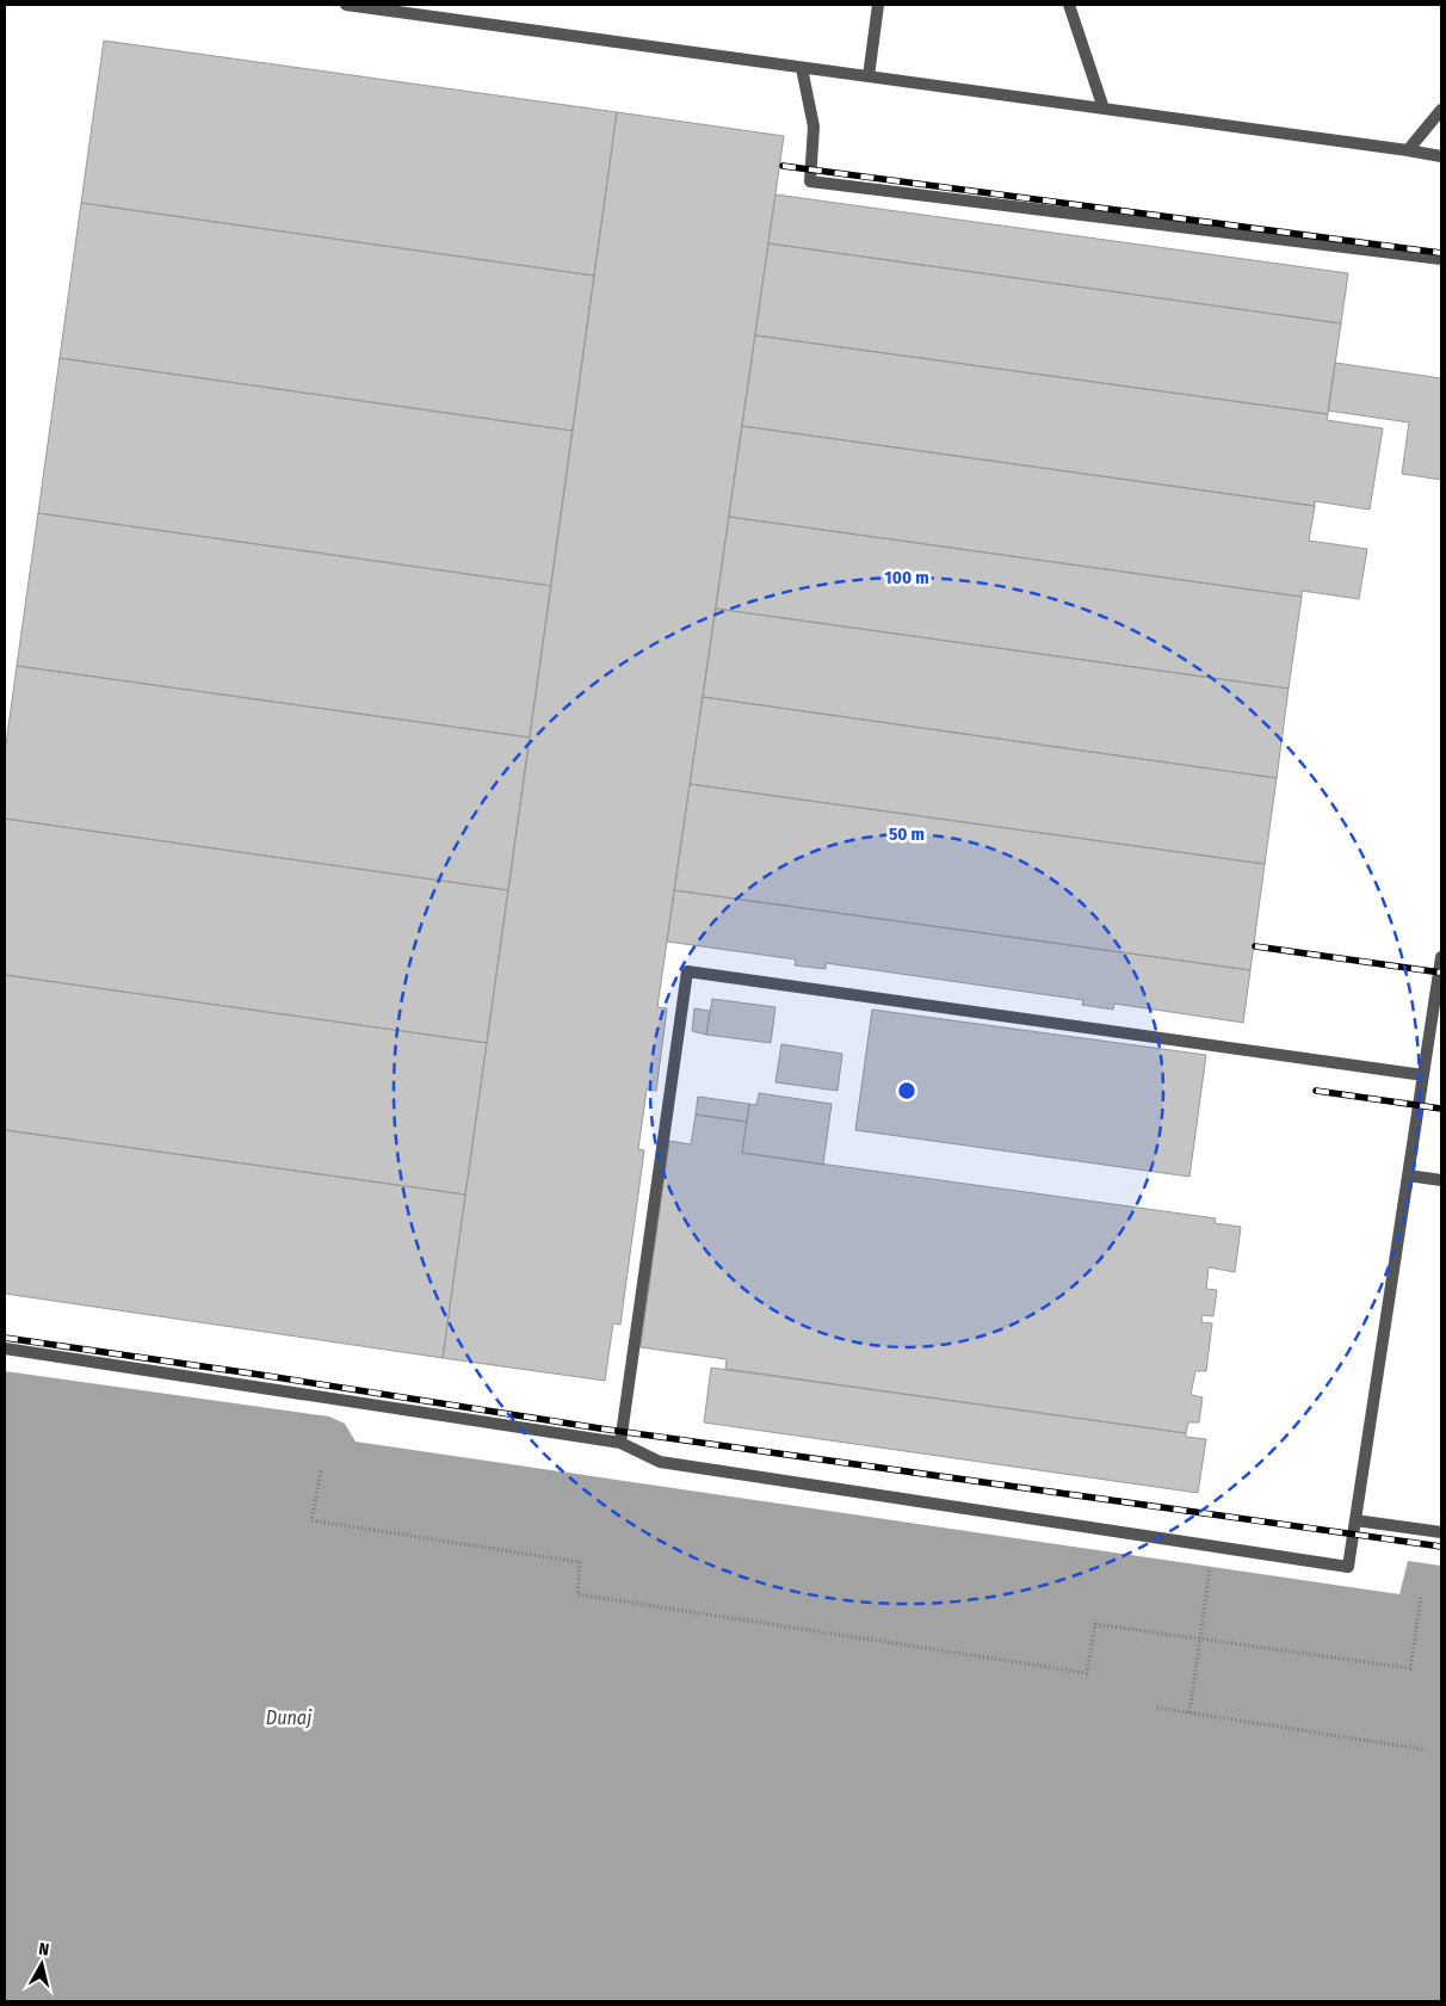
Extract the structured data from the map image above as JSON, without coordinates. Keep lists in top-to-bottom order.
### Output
{
  "water": ["Dunaj"],
  "north": "top",
  "rings": ["100 m", "50 m"]
}
